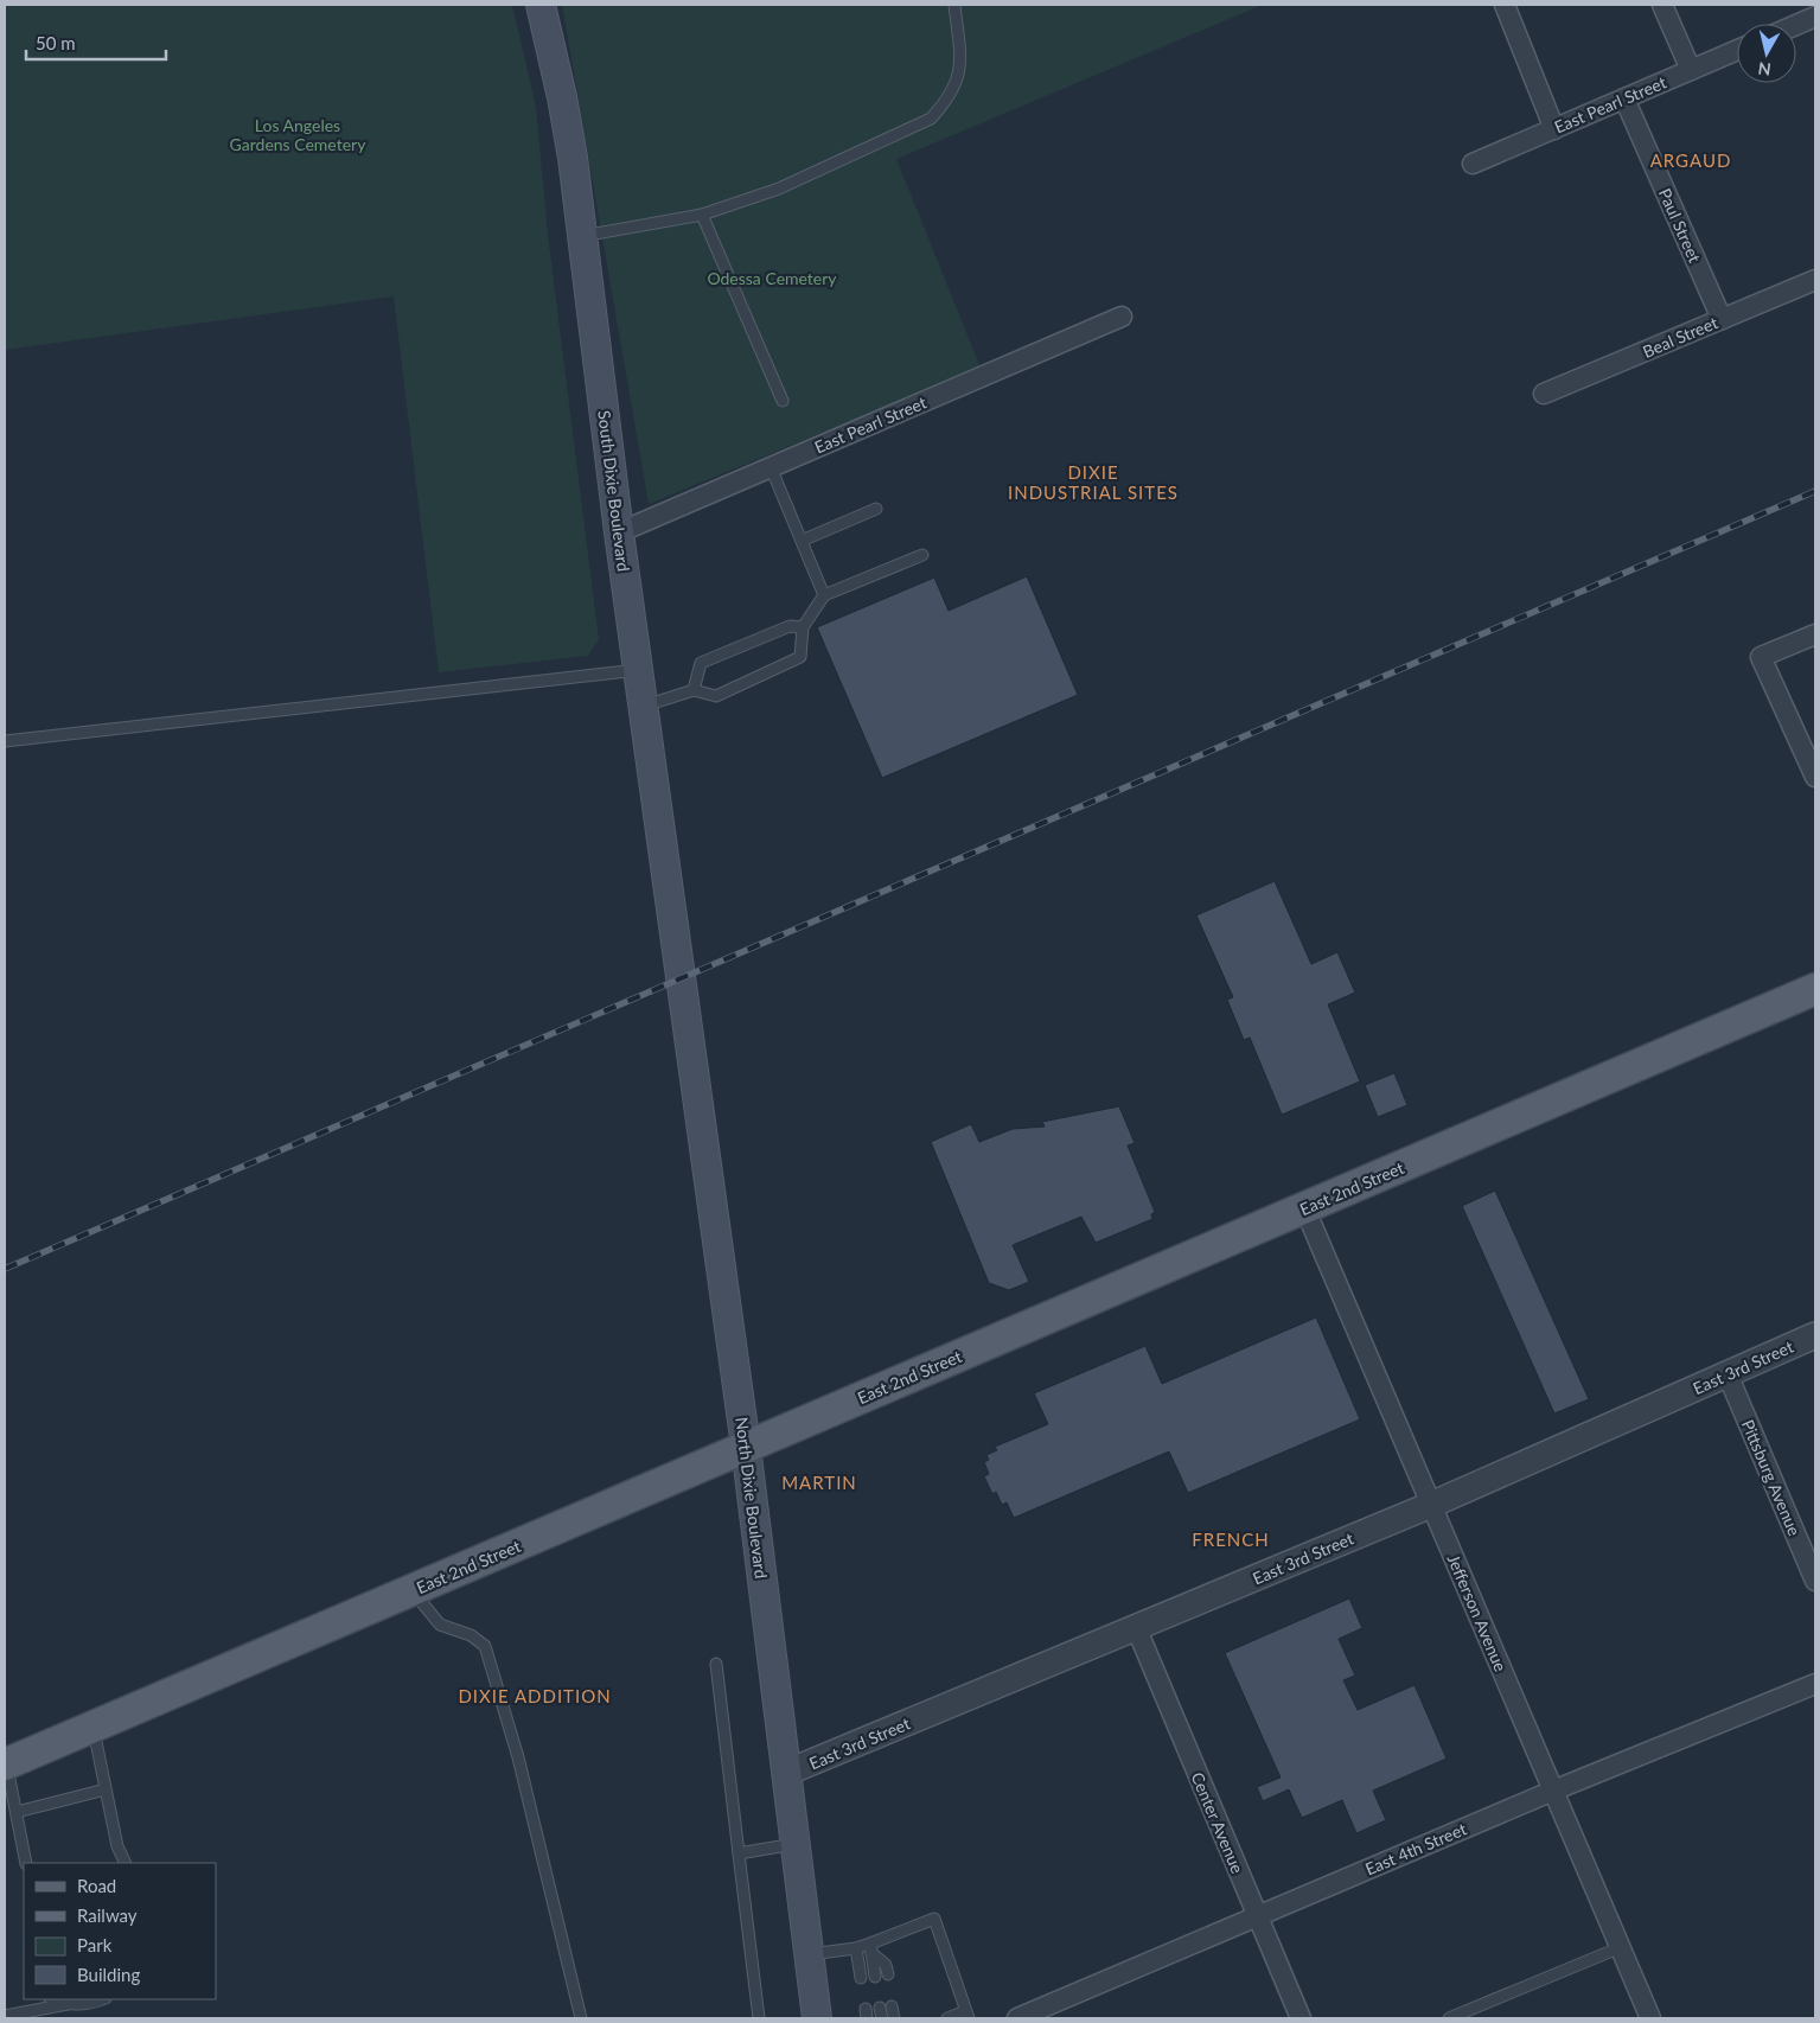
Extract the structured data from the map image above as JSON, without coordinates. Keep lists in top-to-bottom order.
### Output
{
  "streets": {
    "main road": ["South Dixie Boulevard", "East 2nd Street", "North Dixie Boulevard"],
    "street": [
      "East Pearl Street",
      "Paul Street",
      "Beal Street",
      "East 3rd Street",
      "Pittsburg Avenue",
      "Jefferson Avenue",
      "Center Avenue",
      "East 4th Street"
    ]
  },
  "crossings": [
    ["East Pearl Street", "Paul Street"],
    ["East Pearl Street", "South Dixie Boulevard"],
    ["Paul Street", "Beal Street"],
    ["South Dixie Boulevard", "North Dixie Boulevard"],
    ["East 2nd Street", "North Dixie Boulevard"],
    ["East 2nd Street", "Jefferson Avenue"],
    ["East 3rd Street", "Pittsburg Avenue"],
    ["East 3rd Street", "North Dixie Boulevard"],
    ["East 3rd Street", "Jefferson Avenue"],
    ["East 3rd Street", "Center Avenue"],
    ["Jefferson Avenue", "East 4th Street"],
    ["Center Avenue", "East 4th Street"]
  ],
  "districts": [
    "ARGAUD",
    "DIXIE INDUSTRIAL SITES",
    "MARTIN",
    "FRENCH",
    "DIXIE ADDITION"
  ],
  "parks": ["Los Angeles Gardens Cemetery", "Odessa Cemetery"],
  "legend": [
    "Road",
    "Railway",
    "Park",
    "Building"
  ],
  "scale_bar": "50 m",
  "north": "bottom"
}
